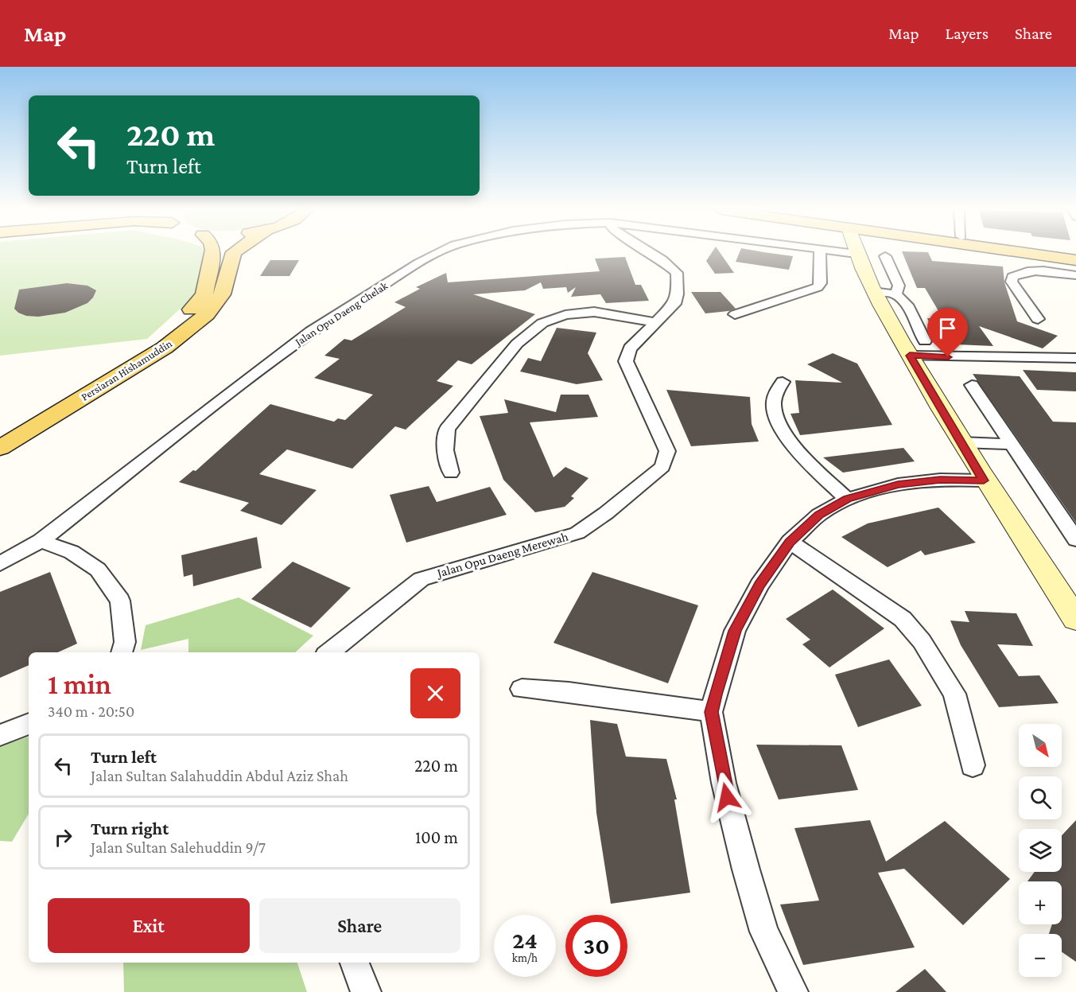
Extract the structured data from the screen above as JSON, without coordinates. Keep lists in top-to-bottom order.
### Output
{
  "streets": {
    "main road": ["Persiaran Hishamuddin"],
    "street": ["Jalan Opu Daeng Chelak", "Jalan Opu Daeng Merewah"]
  },
  "north": "bottom right",
  "page": {
    "header": "Map",
    "nav": ["Map", "Layers", "Share"],
    "turn": ["220 m", "Turn left"],
    "heading": ["1 min", "340 m · 20:50"],
    "map_buttons": ["+", "−"],
    "list": [
      {
        "name": "Turn left",
        "note": "Jalan Sultan Salahuddin Abdul Aziz Shah",
        "value": "220 m"
      },
      {
        "name": "Turn right",
        "note": "Jalan Sultan Salehuddin 9/7",
        "value": "100 m"
      }
    ],
    "buttons": ["Exit", "Share"],
    "speed": "24 km/h",
    "limit": "30"
  }
}
